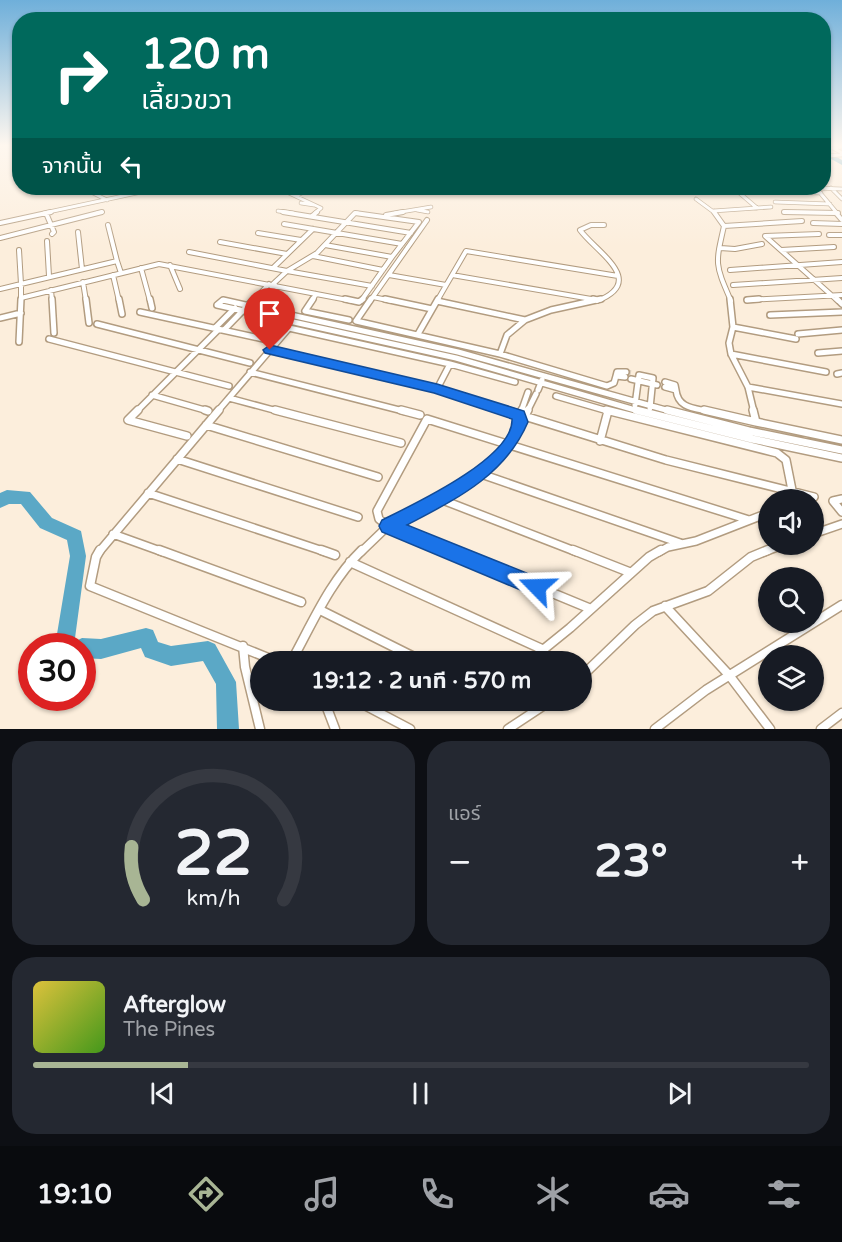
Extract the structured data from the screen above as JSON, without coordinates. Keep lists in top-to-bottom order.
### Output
{
  "page": {
    "turn": ["120 m", "เลี้ยวขวา"],
    "then": "จากนั้น",
    "limit": "30",
    "trip": "19:12 · 2 นาที · 570 m",
    "tile": "แอร์",
    "heat": ["−", "23°", "+"],
    "song": ["Afterglow", "The Pines"],
    "tabs": "19:10",
    "gauge": ["22", "km/h"]
  }
}
